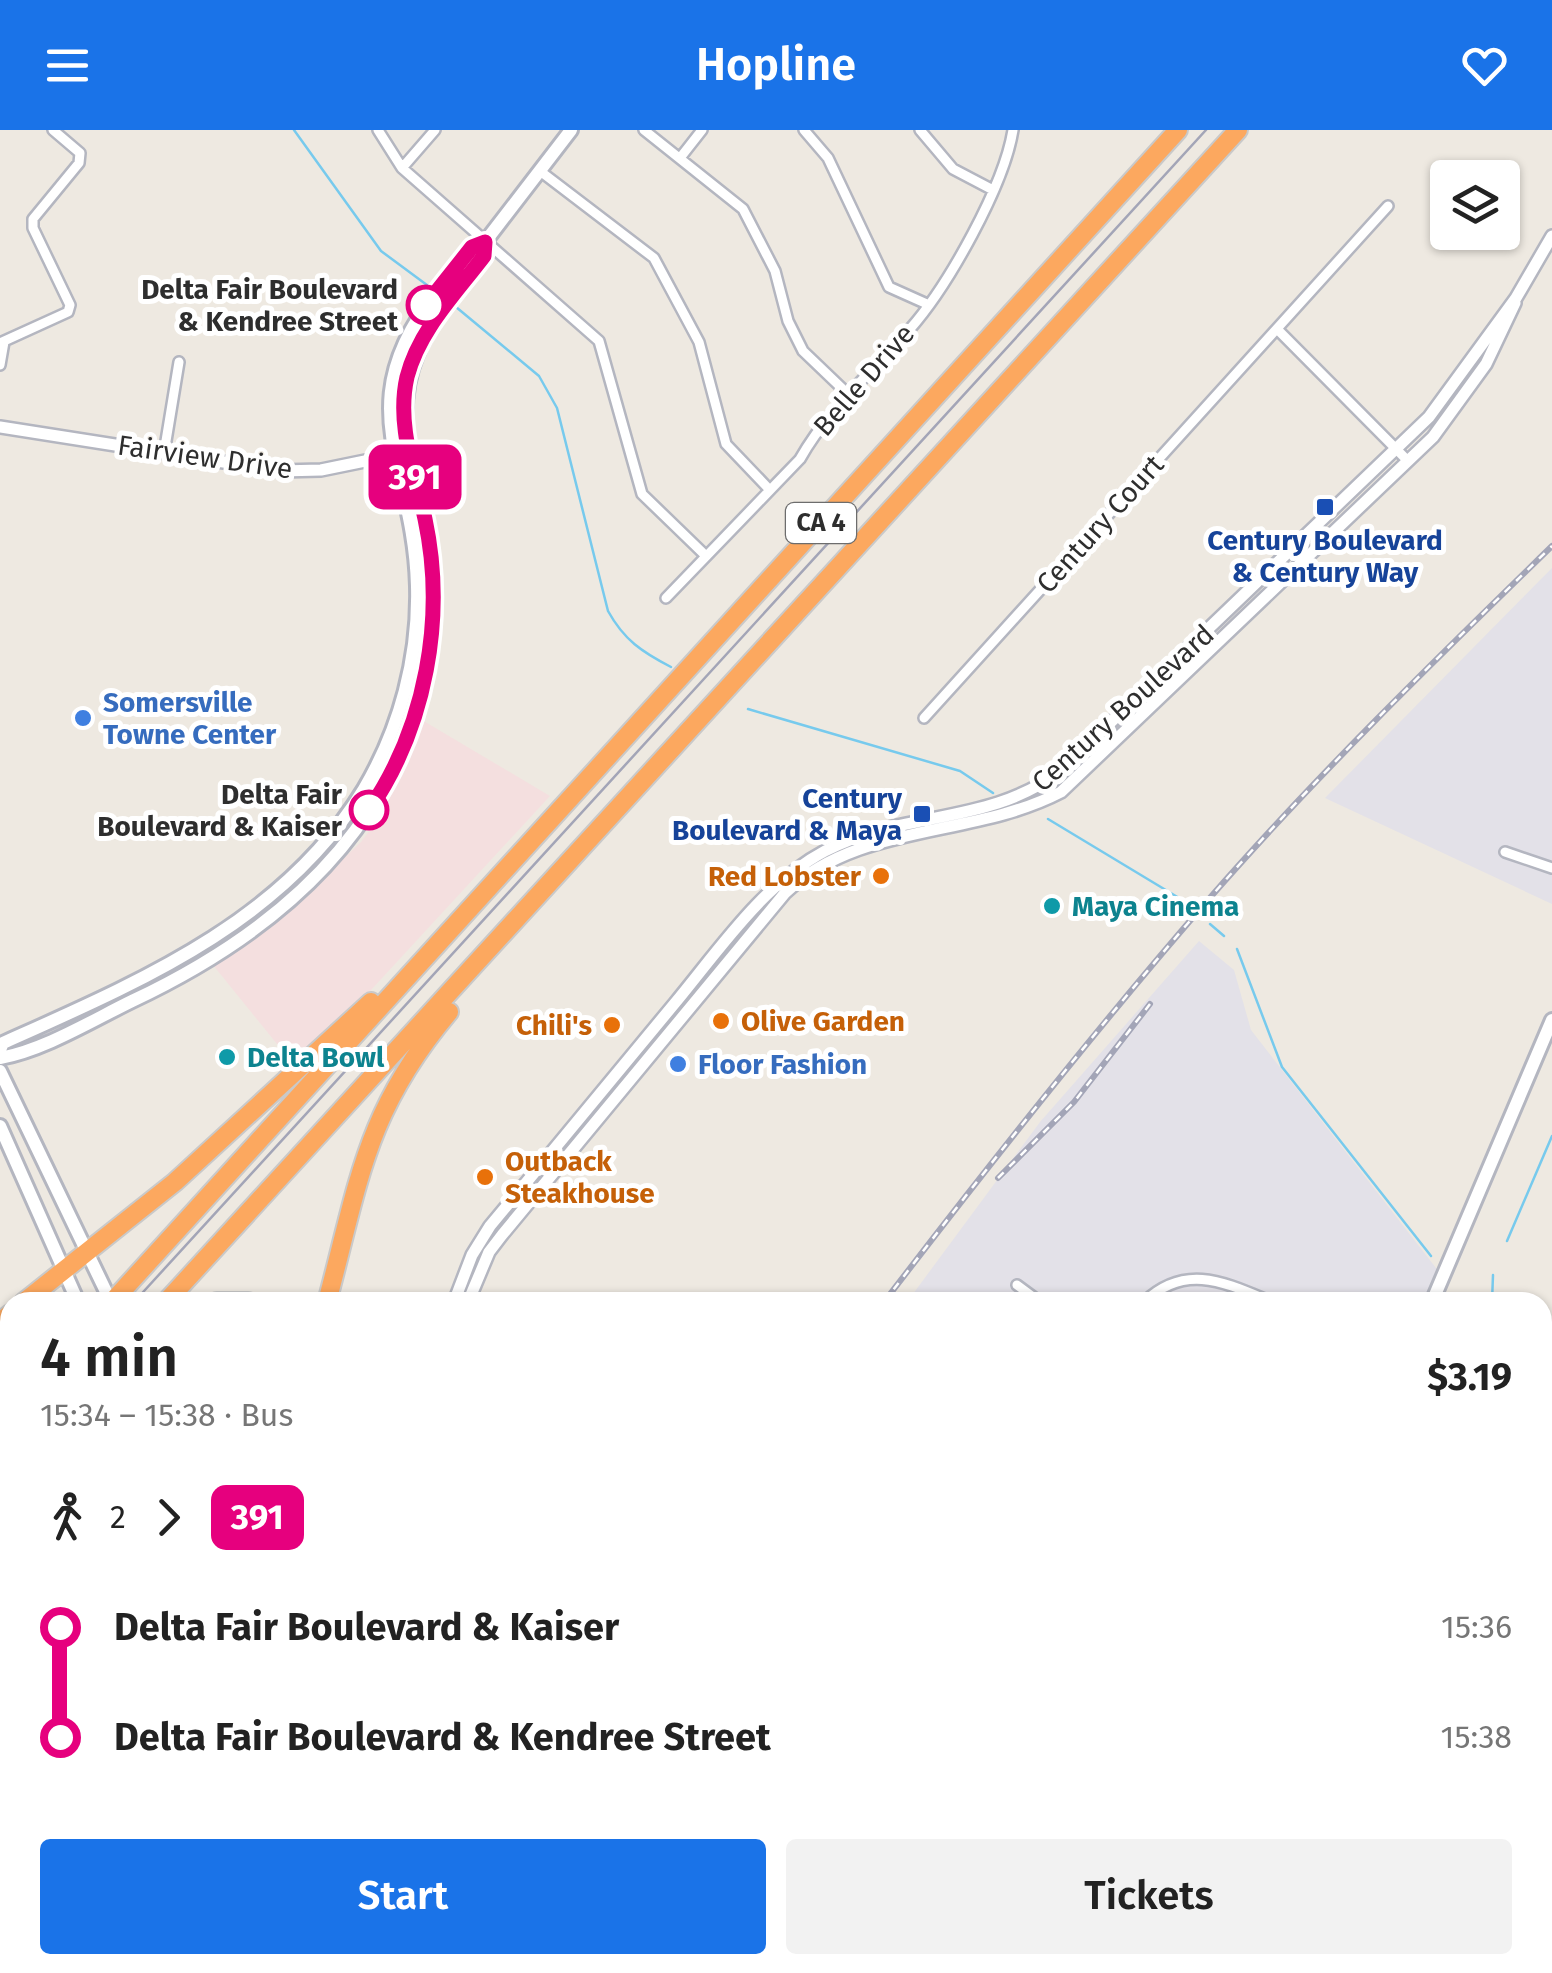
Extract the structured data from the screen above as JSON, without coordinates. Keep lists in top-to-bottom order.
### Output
{
  "streets": {
    "highway": ["CA 4"],
    "street": [
      "Belle Drive",
      "Fairview Drive",
      "Century Court",
      "Century Boulevard"
    ]
  },
  "places": {
    "other": [
      "Delta Fair Boulevard & Kendree Street",
      "Somersville Towne Center",
      "Delta Fair Boulevard & Kaiser",
      "Red Lobster",
      "Maya Cinema",
      "Olive Garden",
      "Chili's",
      "Delta Bowl",
      "Floor Fashion",
      "Outback Steakhouse"
    ],
    "transit": ["Century Boulevard & Century Way", "Century Boulevard & Maya"]
  },
  "lines": ["bus line 391"],
  "page": {
    "header": "Hopline",
    "on_map": "391",
    "heading": ["4 min", "15:34 – 15:38 · Bus", "$3.19"],
    "legs": ["2", "391"],
    "list": [
      {
        "name": "Delta Fair Boulevard & Kaiser",
        "value": "15:36"
      },
      {
        "name": "Delta Fair Boulevard & Kendree Street",
        "value": "15:38"
      }
    ],
    "buttons": ["Start", "Tickets"]
  }
}
